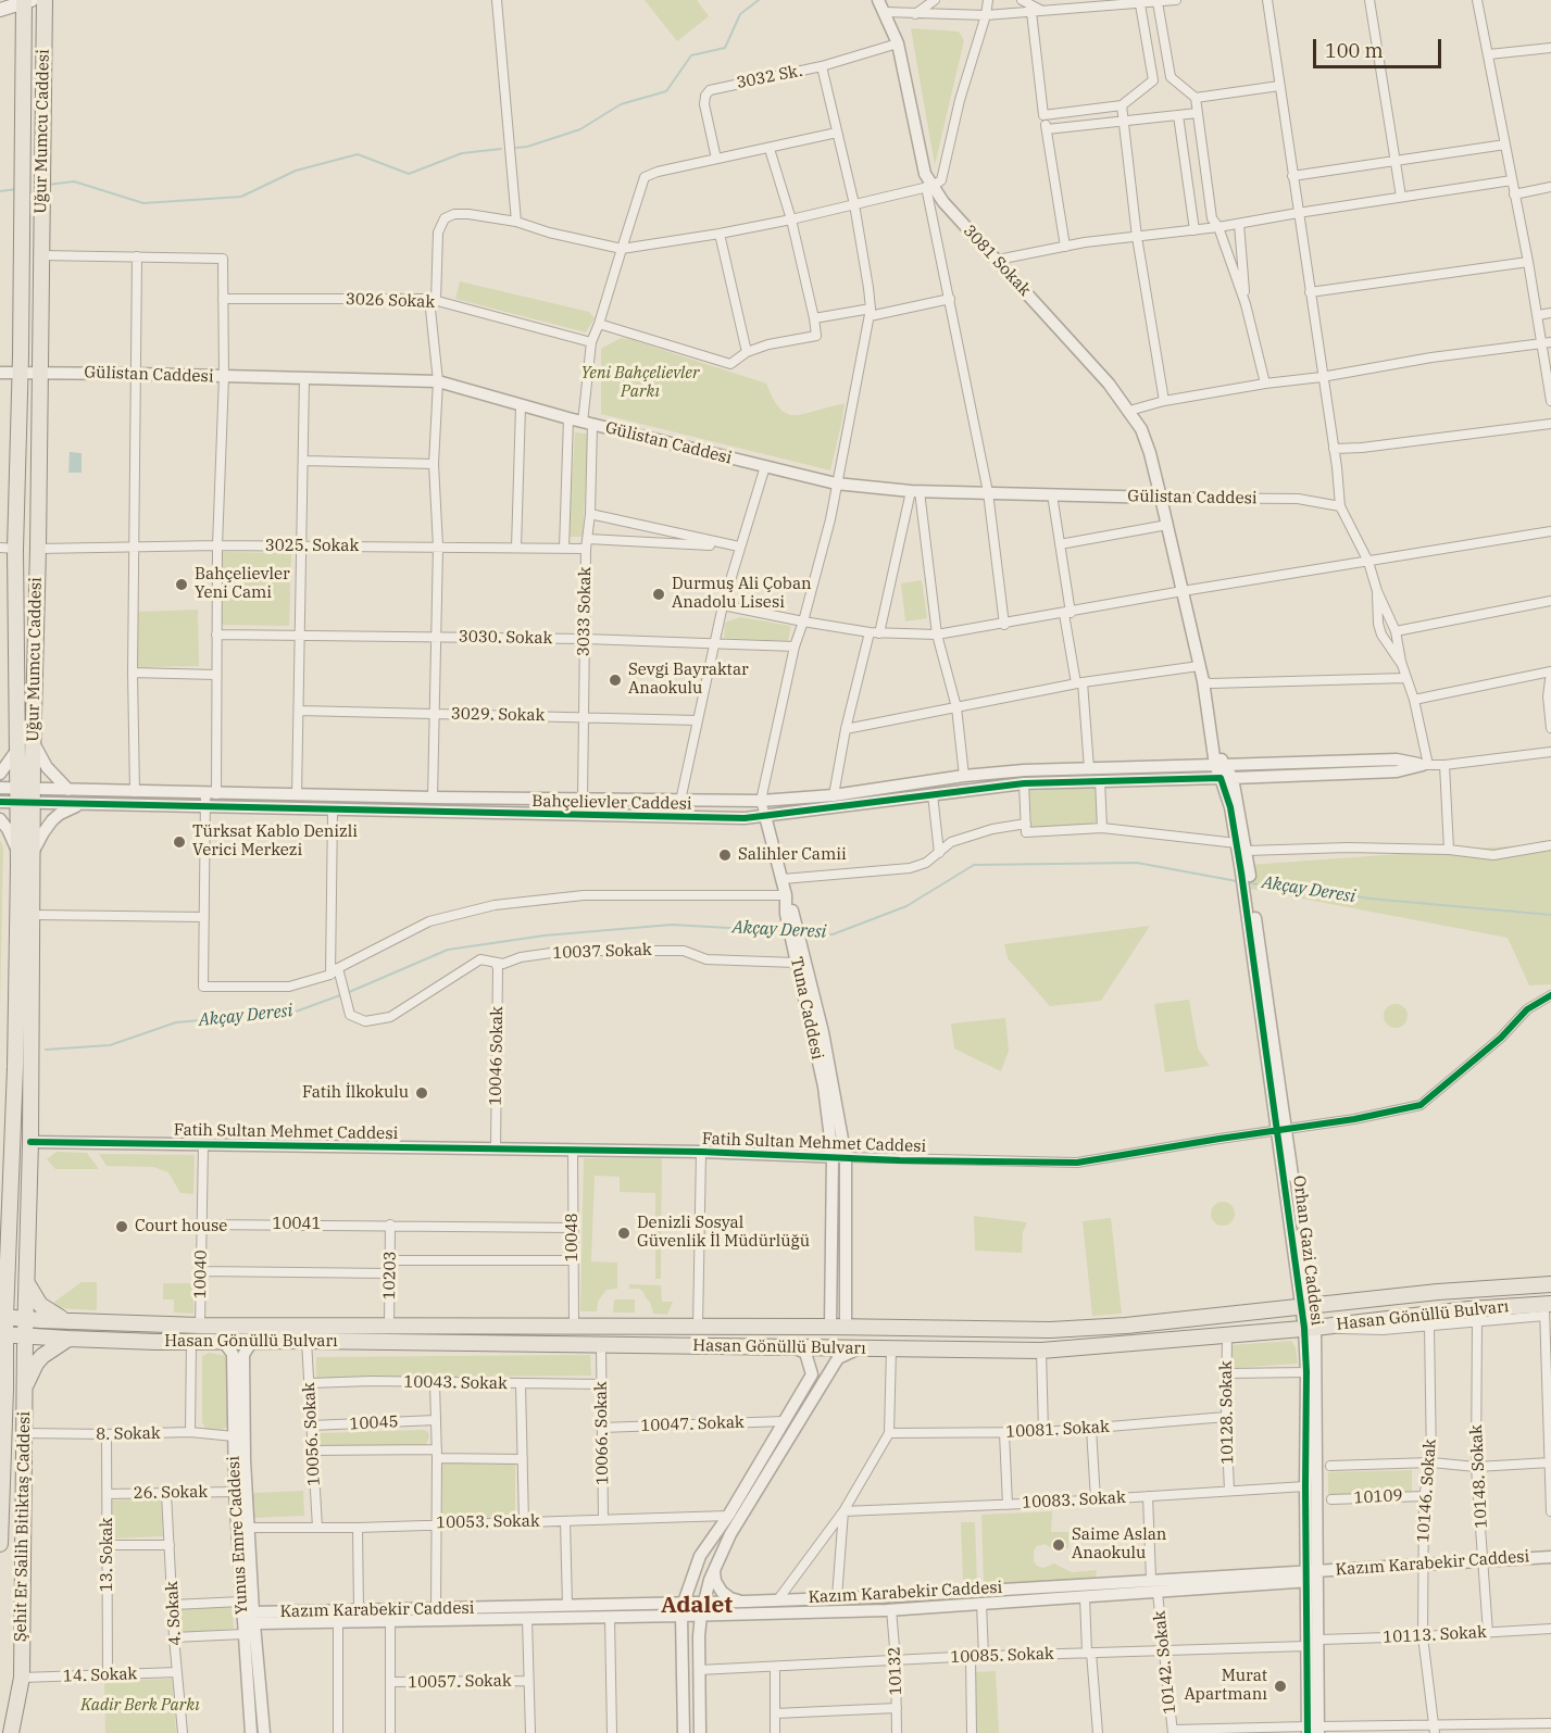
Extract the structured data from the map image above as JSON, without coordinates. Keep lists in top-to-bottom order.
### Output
{
  "streets": {
    "main road": ["Uğur Mumcu Caddesi", "Hasan Gönüllü Bulvarı", "Şehit Er Salih Bitiktaş Caddesi"],
    "street": [
      "3032 Sk.",
      "3081 Sokak",
      "3026 Sokak",
      "Gülistan Caddesi",
      "3025. Sokak",
      "3033 Sokak",
      "3030. Sokak",
      "3029. Sokak",
      "Bahçelievler Caddesi",
      "10037 Sokak",
      "Tuna Caddesi",
      "10046 Sokak",
      "Fatih Sultan Mehmet Caddesi",
      "10041",
      "10048",
      "Orhan Gazi Caddesi",
      "10040",
      "10203",
      "10043. Sokak",
      "10128. Sokak",
      "10045",
      "10047. Sokak",
      "10081. Sokak",
      "10066. Sokak",
      "8. Sokak",
      "10056. Sokak",
      "10148. Sokak",
      "10146. Sokak",
      "26. Sokak",
      "10109",
      "10083. Sokak",
      "10053. Sokak",
      "Yunus Emre Caddesi",
      "13. Sokak",
      "Kazım Karabekir Caddesi",
      "4. Sokak",
      "10113. Sokak",
      "10085. Sokak",
      "10142. Sokak",
      "10132",
      "14. Sokak",
      "10057. Sokak"
    ]
  },
  "crossings": [
    ["3032 Sk.", "3081 Sokak"],
    ["3032 Sk.", "3033 Sokak"],
    ["Uğur Mumcu Caddesi", "Gülistan Caddesi"],
    ["Uğur Mumcu Caddesi", "3025. Sokak"],
    ["Uğur Mumcu Caddesi", "Bahçelievler Caddesi"],
    ["Uğur Mumcu Caddesi", "Fatih Sultan Mehmet Caddesi"],
    ["Uğur Mumcu Caddesi", "Hasan Gönüllü Bulvarı"],
    ["Uğur Mumcu Caddesi", "Şehit Er Salih Bitiktaş Caddesi"],
    ["3081 Sokak", "Gülistan Caddesi"],
    ["3081 Sokak", "Bahçelievler Caddesi"],
    ["3026 Sokak", "3033 Sokak"],
    ["Gülistan Caddesi", "3033 Sokak"],
    ["3025. Sokak", "3033 Sokak"],
    ["3033 Sokak", "3030. Sokak"],
    ["3033 Sokak", "3029. Sokak"],
    ["3033 Sokak", "Bahçelievler Caddesi"],
    ["Bahçelievler Caddesi", "Tuna Caddesi"],
    ["Bahçelievler Caddesi", "Orhan Gazi Caddesi"],
    ["10037 Sokak", "Tuna Caddesi"],
    ["10037 Sokak", "10046 Sokak"],
    ["Tuna Caddesi", "Fatih Sultan Mehmet Caddesi"],
    ["Tuna Caddesi", "Hasan Gönüllü Bulvarı"],
    ["10046 Sokak", "Fatih Sultan Mehmet Caddesi"],
    ["Fatih Sultan Mehmet Caddesi", "10048"],
    ["Fatih Sultan Mehmet Caddesi", "Orhan Gazi Caddesi"],
    ["Fatih Sultan Mehmet Caddesi", "10040"],
    ["10041", "10048"],
    ["10041", "10040"],
    ["10041", "10203"],
    ["10048", "Hasan Gönüllü Bulvarı"],
    ["Orhan Gazi Caddesi", "Hasan Gönüllü Bulvarı"],
    ["Orhan Gazi Caddesi", "10083. Sokak"],
    ["Orhan Gazi Caddesi", "Kazım Karabekir Caddesi"],
    ["Orhan Gazi Caddesi", "10113. Sokak"],
    ["Orhan Gazi Caddesi", "10085. Sokak"],
    ["10040", "Hasan Gönüllü Bulvarı"],
    ["10203", "Hasan Gönüllü Bulvarı"],
    ["Hasan Gönüllü Bulvarı", "10128. Sokak"],
    ["Hasan Gönüllü Bulvarı", "10066. Sokak"],
    ["Hasan Gönüllü Bulvarı", "10056. Sokak"],
    ["Hasan Gönüllü Bulvarı", "Şehit Er Salih Bitiktaş Caddesi"],
    ["Hasan Gönüllü Bulvarı", "Yunus Emre Caddesi"],
    ["10043. Sokak", "10066. Sokak"],
    ["10043. Sokak", "10056. Sokak"],
    ["10128. Sokak", "10081. Sokak"],
    ["10128. Sokak", "10083. Sokak"],
    ["10045", "10056. Sokak"],
    ["10047. Sokak", "10066. Sokak"],
    ["10066. Sokak", "10053. Sokak"],
    ["8. Sokak", "Şehit Er Salih Bitiktaş Caddesi"],
    ["8. Sokak", "Yunus Emre Caddesi"],
    ["8. Sokak", "13. Sokak"],
    ["10056. Sokak", "10053. Sokak"],
    ["10148. Sokak", "Kazım Karabekir Caddesi"],
    ["10148. Sokak", "10113. Sokak"],
    ["10146. Sokak", "10109"],
    ["10146. Sokak", "Kazım Karabekir Caddesi"],
    ["10146. Sokak", "10113. Sokak"],
    ["26. Sokak", "Yunus Emre Caddesi"],
    ["26. Sokak", "13. Sokak"],
    ["26. Sokak", "4. Sokak"],
    ["10053. Sokak", "Yunus Emre Caddesi"],
    ["Şehit Er Salih Bitiktaş Caddesi", "14. Sokak"],
    ["Yunus Emre Caddesi", "Kazım Karabekir Caddesi"],
    ["13. Sokak", "14. Sokak"],
    ["Kazım Karabekir Caddesi", "10142. Sokak"],
    ["Kazım Karabekir Caddesi", "10132"],
    ["4. Sokak", "14. Sokak"],
    ["10085. Sokak", "10142. Sokak"],
    ["10085. Sokak", "10132"]
  ],
  "districts": ["Adalet"],
  "water": ["Akçay Deresi"],
  "parks": ["Yeni Bahçelievler Parkı", "Kadir Berk Parkı"],
  "places": [
    "Bahçelievler Yeni Cami",
    "Durmuş Ali Çoban Anadolu Lisesi",
    "Sevgi Bayraktar Anaokulu",
    "Türksat Kablo Denizli Verici Merkezi",
    "Salihler Camii",
    "Fatih İlkokulu",
    "Court house",
    "Denizli Sosyal Güvenlik İl Müdürlüğü",
    "Saime Aslan Anaokulu",
    "Murat Apartmanı"
  ],
  "scale_bar": "100 m"
}
